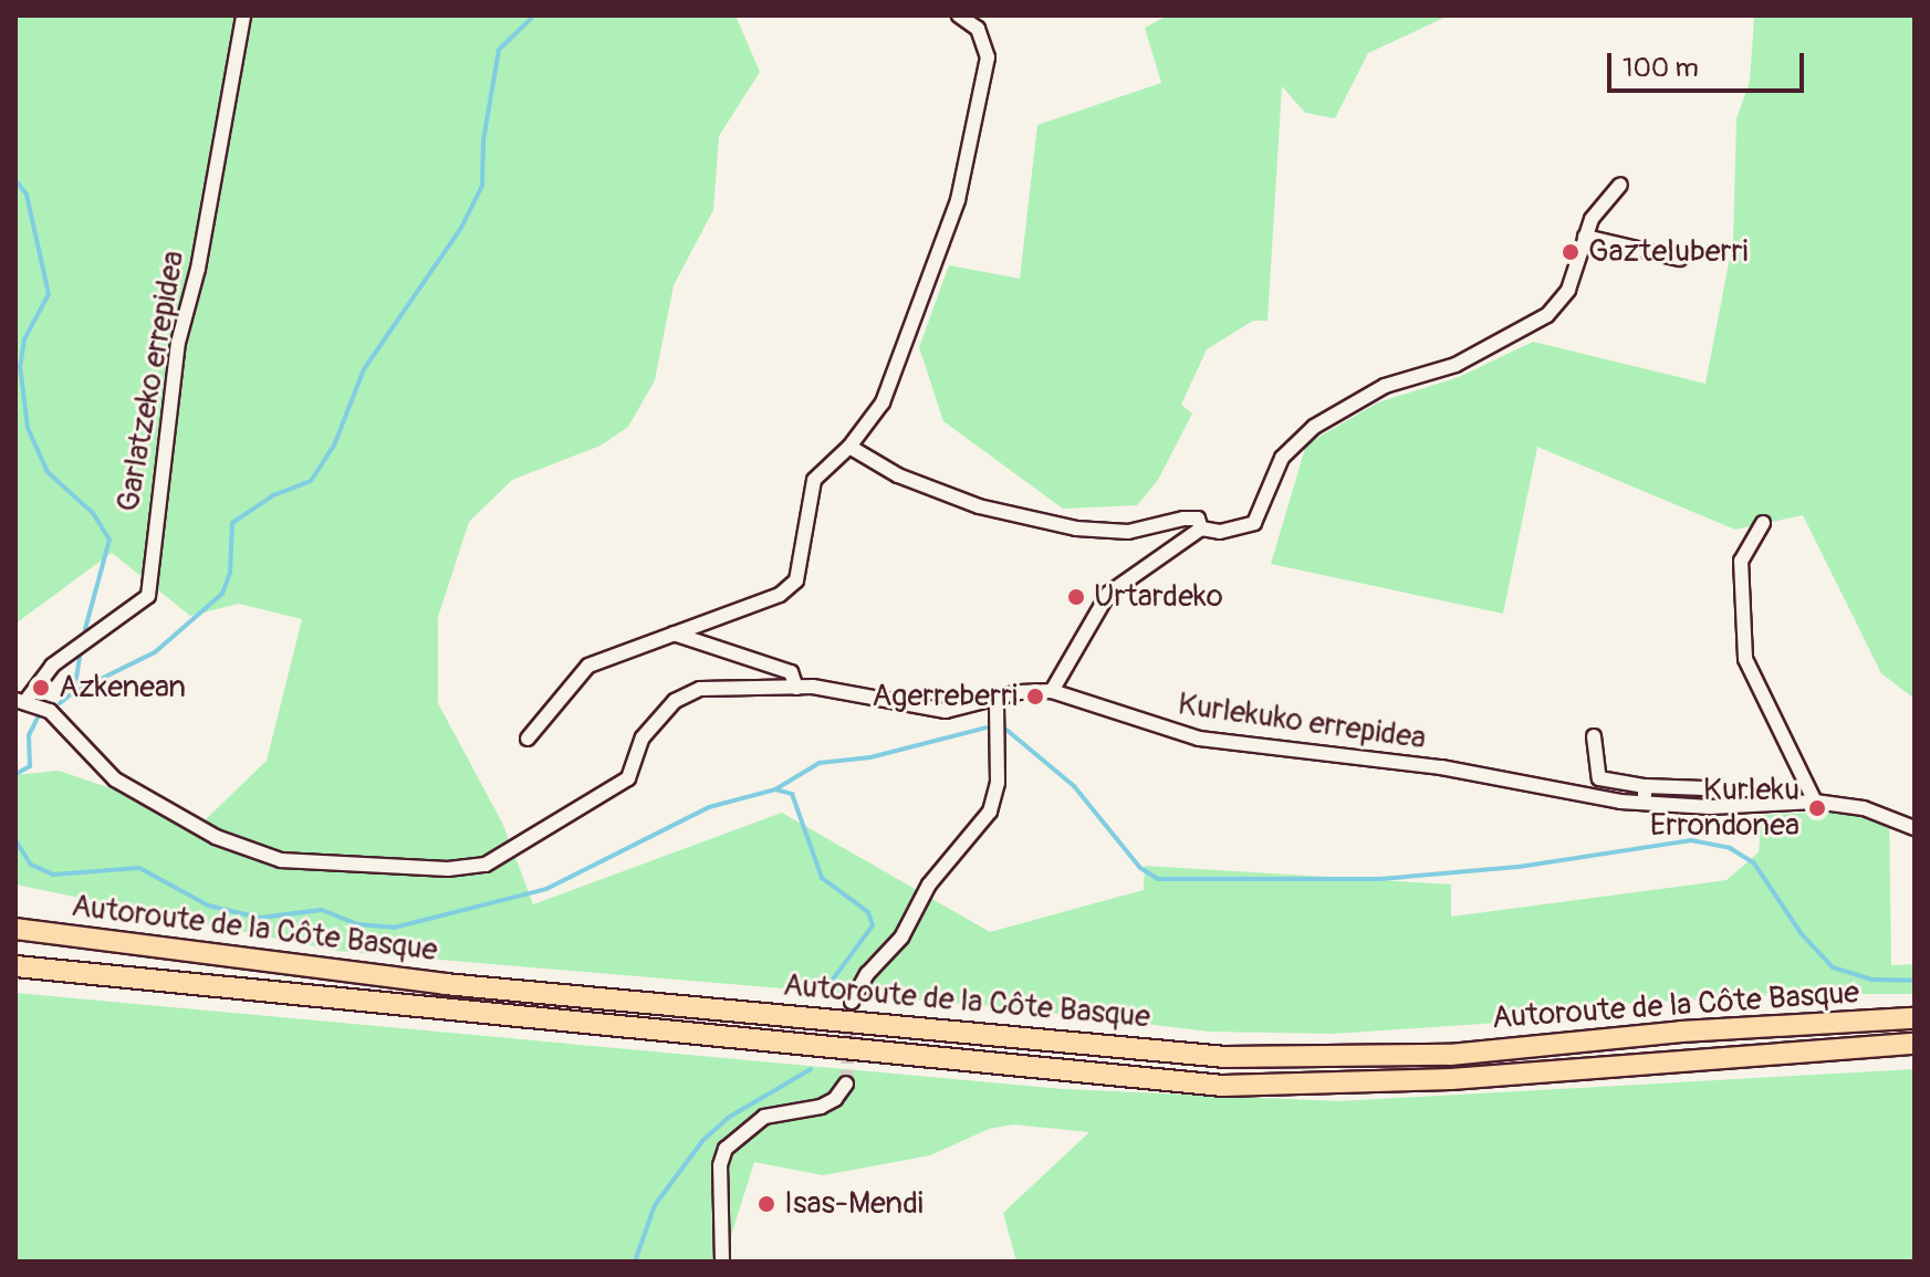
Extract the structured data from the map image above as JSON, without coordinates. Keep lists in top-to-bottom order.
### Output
{
  "streets": {
    "highway": ["Autoroute de la Côte Basque"],
    "street": ["Garlatzeko errepidea", "Kurlekuko errepidea"]
  },
  "crossings": [
    ["Garlatzeko errepidea", "Kurlekuko errepidea"]
  ],
  "places": [
    "Gazteluberri",
    "Urtardeko",
    "Azkenean",
    "Agerreberri",
    "Kurleku Errondonea",
    "Isas-Mendi"
  ],
  "scale_bar": "100 m"
}
